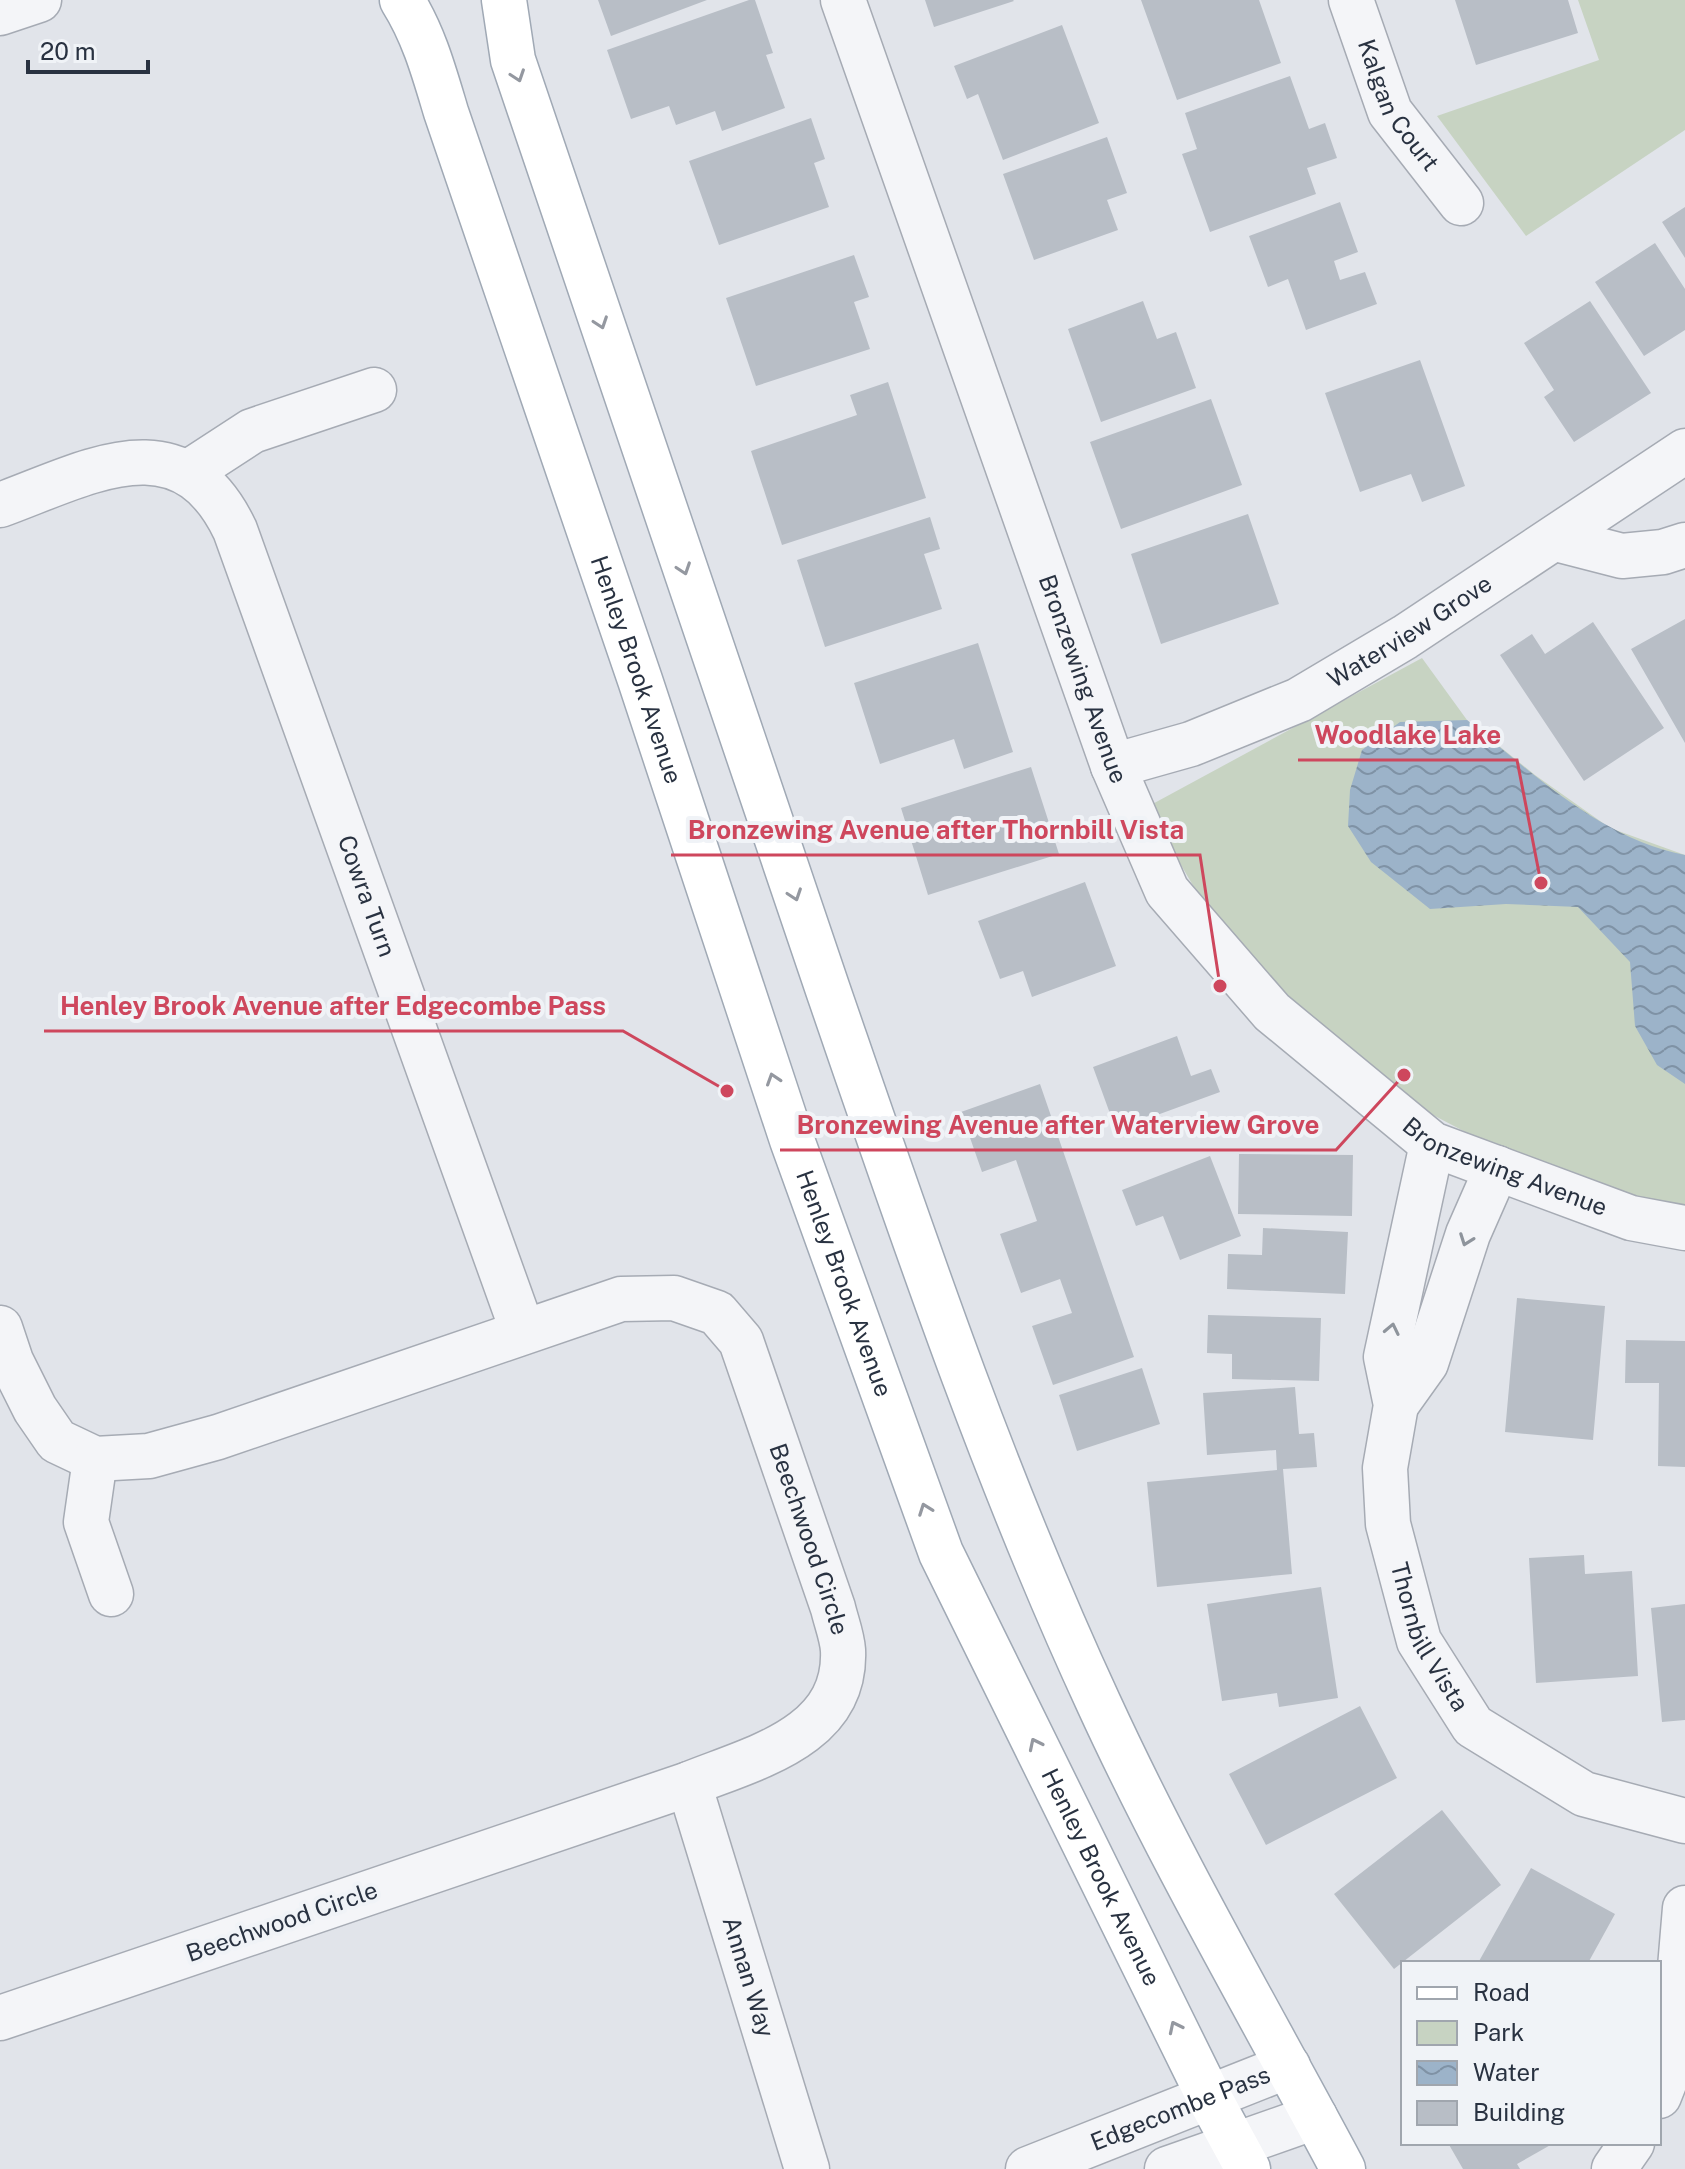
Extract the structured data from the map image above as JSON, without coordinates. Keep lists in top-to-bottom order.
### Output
{
  "streets": {
    "main road": ["Henley Brook Avenue"],
    "street": [
      "Kalgan Court",
      "Waterview Grove",
      "Bronzewing Avenue",
      "Cowra Turn",
      "Beechwood Circle",
      "Thornbill Vista",
      "Annan Way",
      "Edgecombe Pass"
    ]
  },
  "crossings": [
    ["Waterview Grove", "Bronzewing Avenue"],
    ["Henley Brook Avenue", "Edgecombe Pass"],
    ["Bronzewing Avenue", "Thornbill Vista"],
    ["Cowra Turn", "Beechwood Circle"],
    ["Beechwood Circle", "Annan Way"]
  ],
  "places": [
    "Woodlake Lake",
    "Bronzewing Avenue after Thornbill Vista",
    "Bronzewing Avenue after Waterview Grove",
    "Henley Brook Avenue after Edgecombe Pass"
  ],
  "legend": [
    "Road",
    "Park",
    "Water",
    "Building"
  ],
  "scale_bar": "20 m"
}
